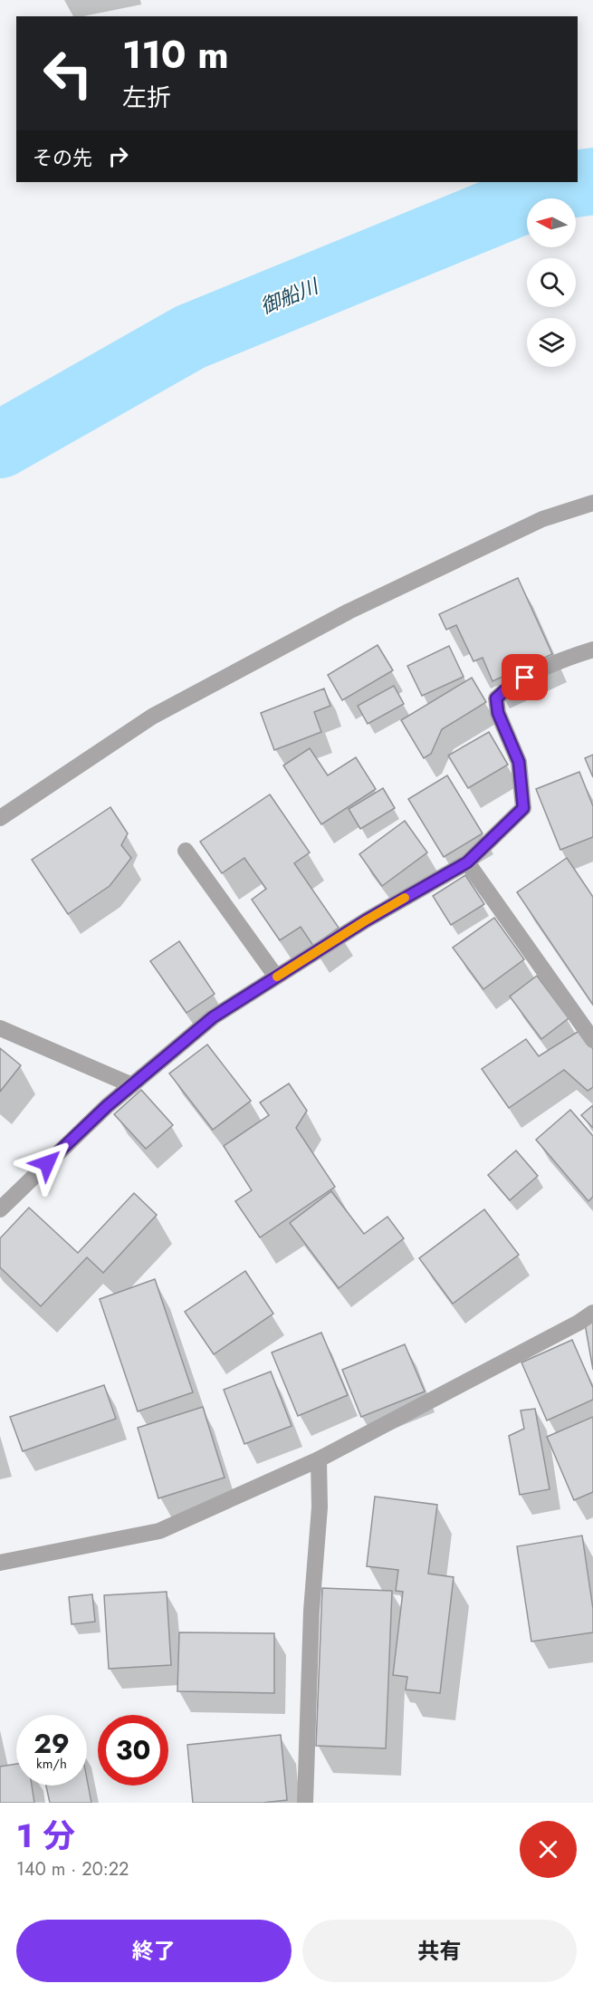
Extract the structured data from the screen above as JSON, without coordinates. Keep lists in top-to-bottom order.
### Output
{
  "water": ["御船川"],
  "north": "left",
  "page": {
    "turn": ["110 m", "左折"],
    "then": "その先",
    "speed": "29 km/h",
    "limit": "30",
    "heading": ["1 分", "140 m · 20:22"],
    "buttons": ["終了", "共有"]
  }
}
